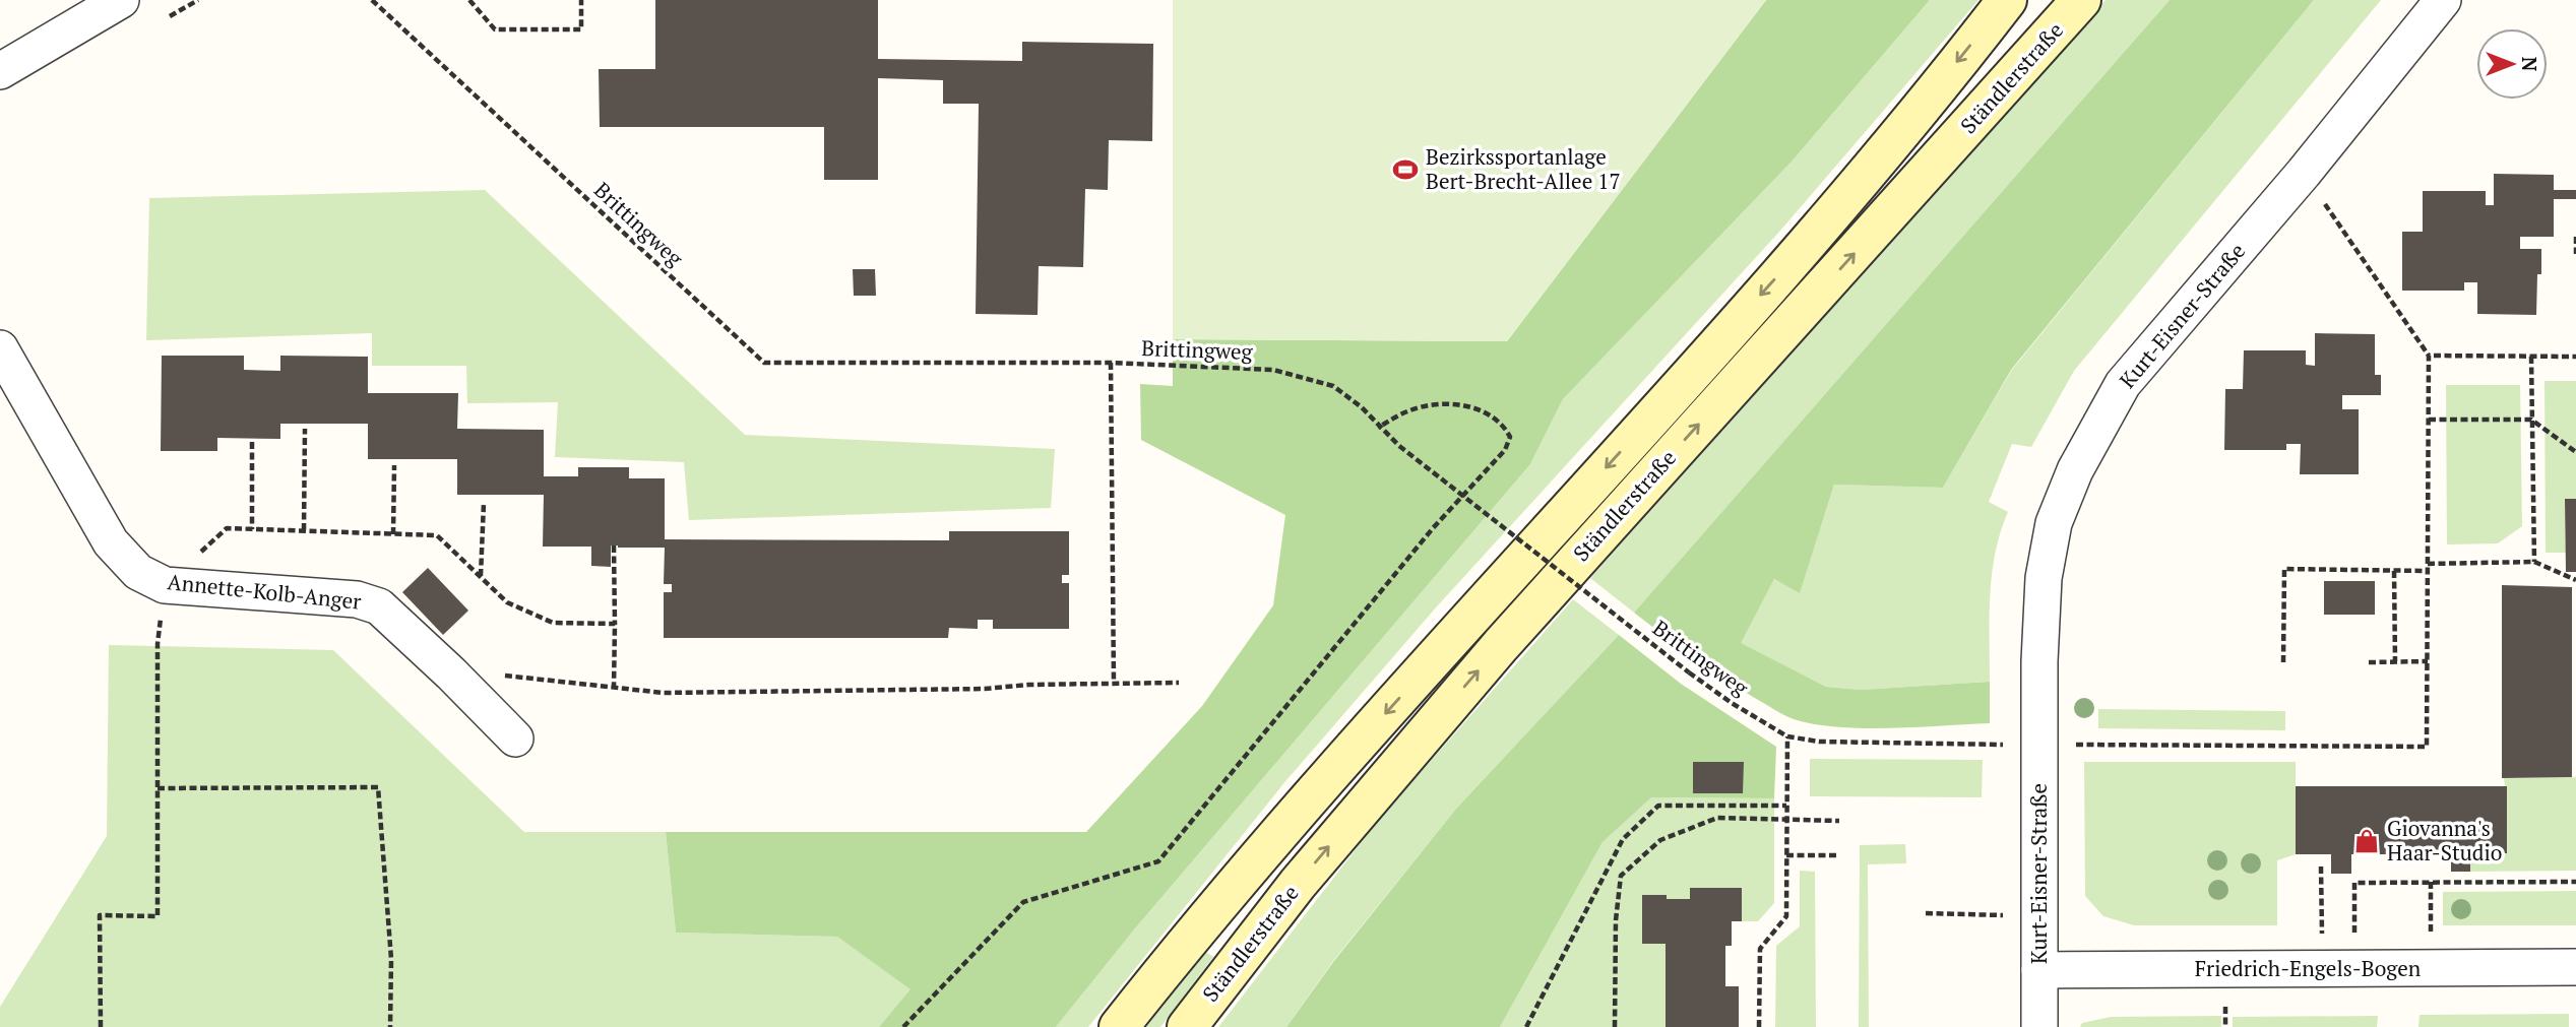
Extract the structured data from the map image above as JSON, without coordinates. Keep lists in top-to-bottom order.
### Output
{
  "streets": {
    "main road": ["Ständlerstraße"],
    "street": ["Kurt-Eisner-Straße", "Annette-Kolb-Anger", "Friedrich-Engels-Bogen"],
    "path": ["Brittingweg"]
  },
  "crossings": [
    ["Brittingweg", "Kurt-Eisner-Straße"],
    ["Kurt-Eisner-Straße", "Friedrich-Engels-Bogen"]
  ],
  "places": {
    "sports": ["Bezirkssportanlage Bert-Brecht-Allee 17"],
    "shop": ["Giovanna's Haar-Studio"]
  },
  "north": "right"
}
